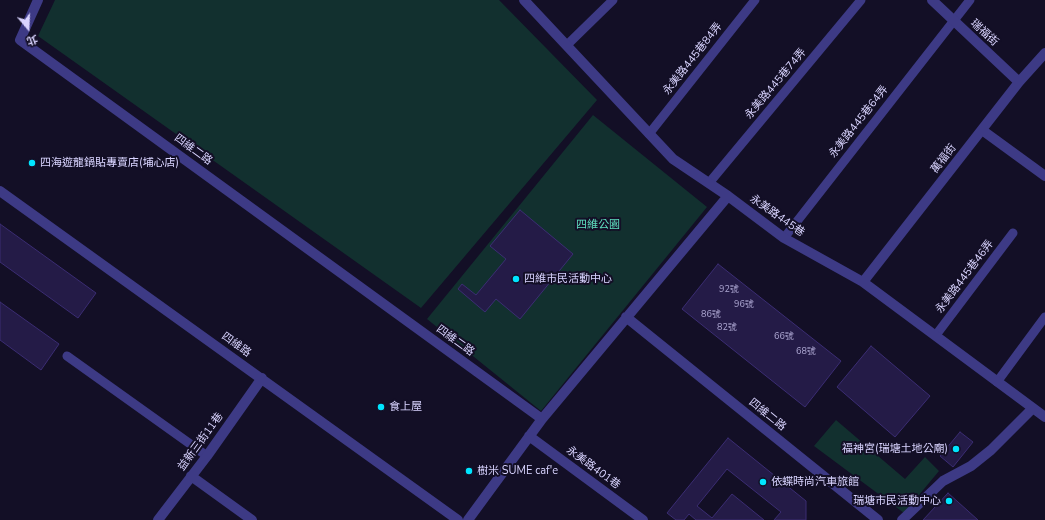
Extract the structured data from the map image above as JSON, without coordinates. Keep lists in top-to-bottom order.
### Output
{
  "streets": {
    "street": [
      "瑞福街",
      "四維二路",
      "萬福街",
      "永美路445巷",
      "四維路",
      "益新三街11巷",
      "永美路401巷"
    ],
    "lane": [
      "永美路445巷84弄",
      "永美路445巷74弄",
      "永美路445巷64弄",
      "永美路445巷46弄"
    ]
  },
  "crossings": [
    ["瑞福街", "永美路445巷64弄"],
    ["瑞福街", "萬福街"],
    ["永美路445巷84弄", "永美路445巷"],
    ["永美路445巷74弄", "永美路445巷"],
    ["永美路445巷64弄", "永美路445巷"],
    ["萬福街", "永美路445巷"],
    ["永美路445巷", "永美路445巷46弄"],
    ["四維路", "益新三街11巷"]
  ],
  "parks": ["四維公園"],
  "places": [
    "四海遊龍鍋貼專賣店(埔心店)",
    "四維市民活動中心",
    "食上屋",
    "福神宮(瑞塘土地公廟)",
    "樹米 SUME caf'e",
    "依蝶時尚汽車旅館",
    "瑞塘市民活動中心"
  ],
  "house_numbers": [
    "92號",
    "96號",
    "86號",
    "82號",
    "66號",
    "68號"
  ],
  "north": "bottom"
}
